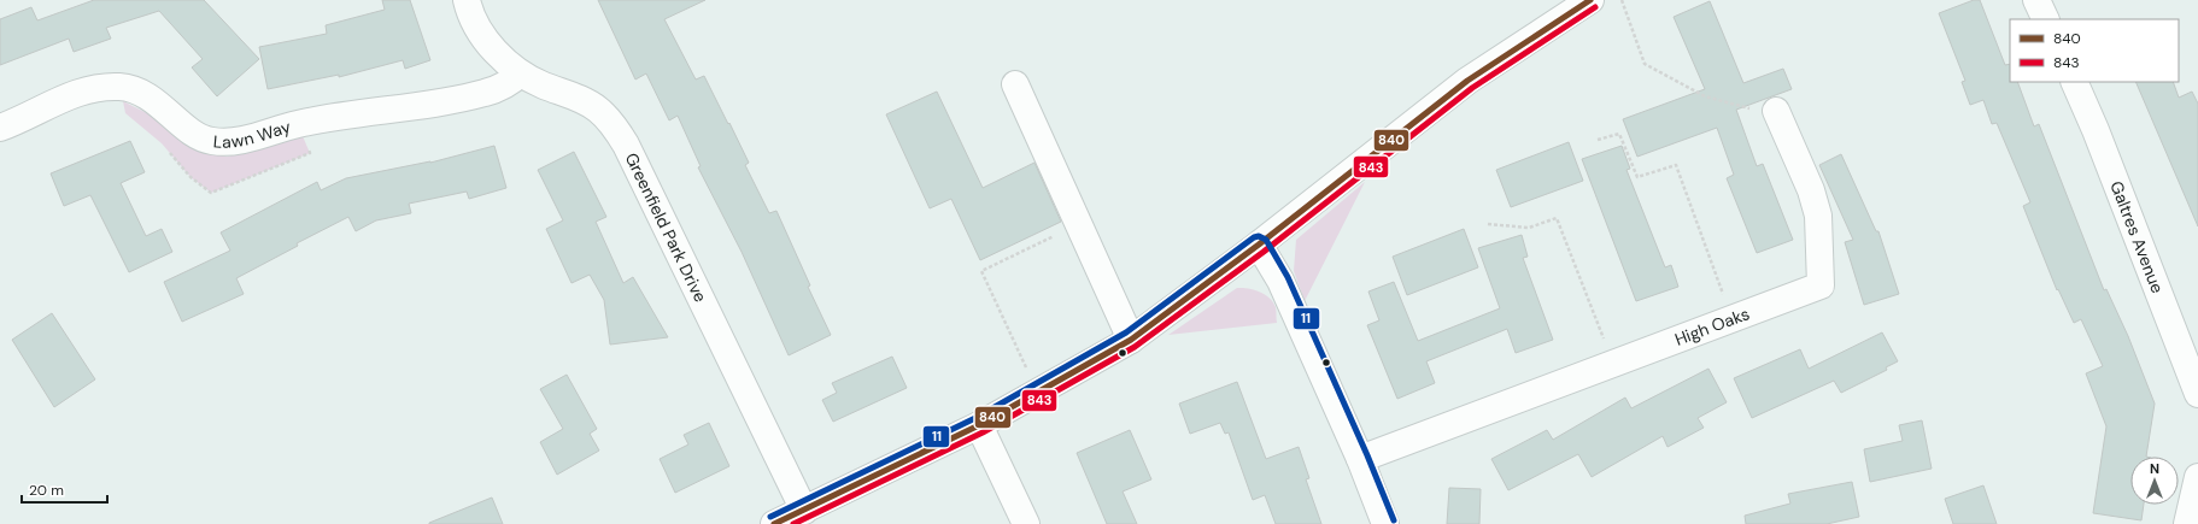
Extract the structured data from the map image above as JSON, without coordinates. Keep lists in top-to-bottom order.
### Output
{
  "streets": {
    "street": [
      "Lawn Way",
      "Greenfield Park Drive",
      "Galtres Avenue",
      "High Oaks"
    ]
  },
  "crossings": [
    ["Lawn Way", "Greenfield Park Drive"]
  ],
  "lines": ["transit line 840", "transit line 843", "transit line 11"],
  "legend": ["840", "843"],
  "scale_bar": "20 m",
  "north": "top"
}
